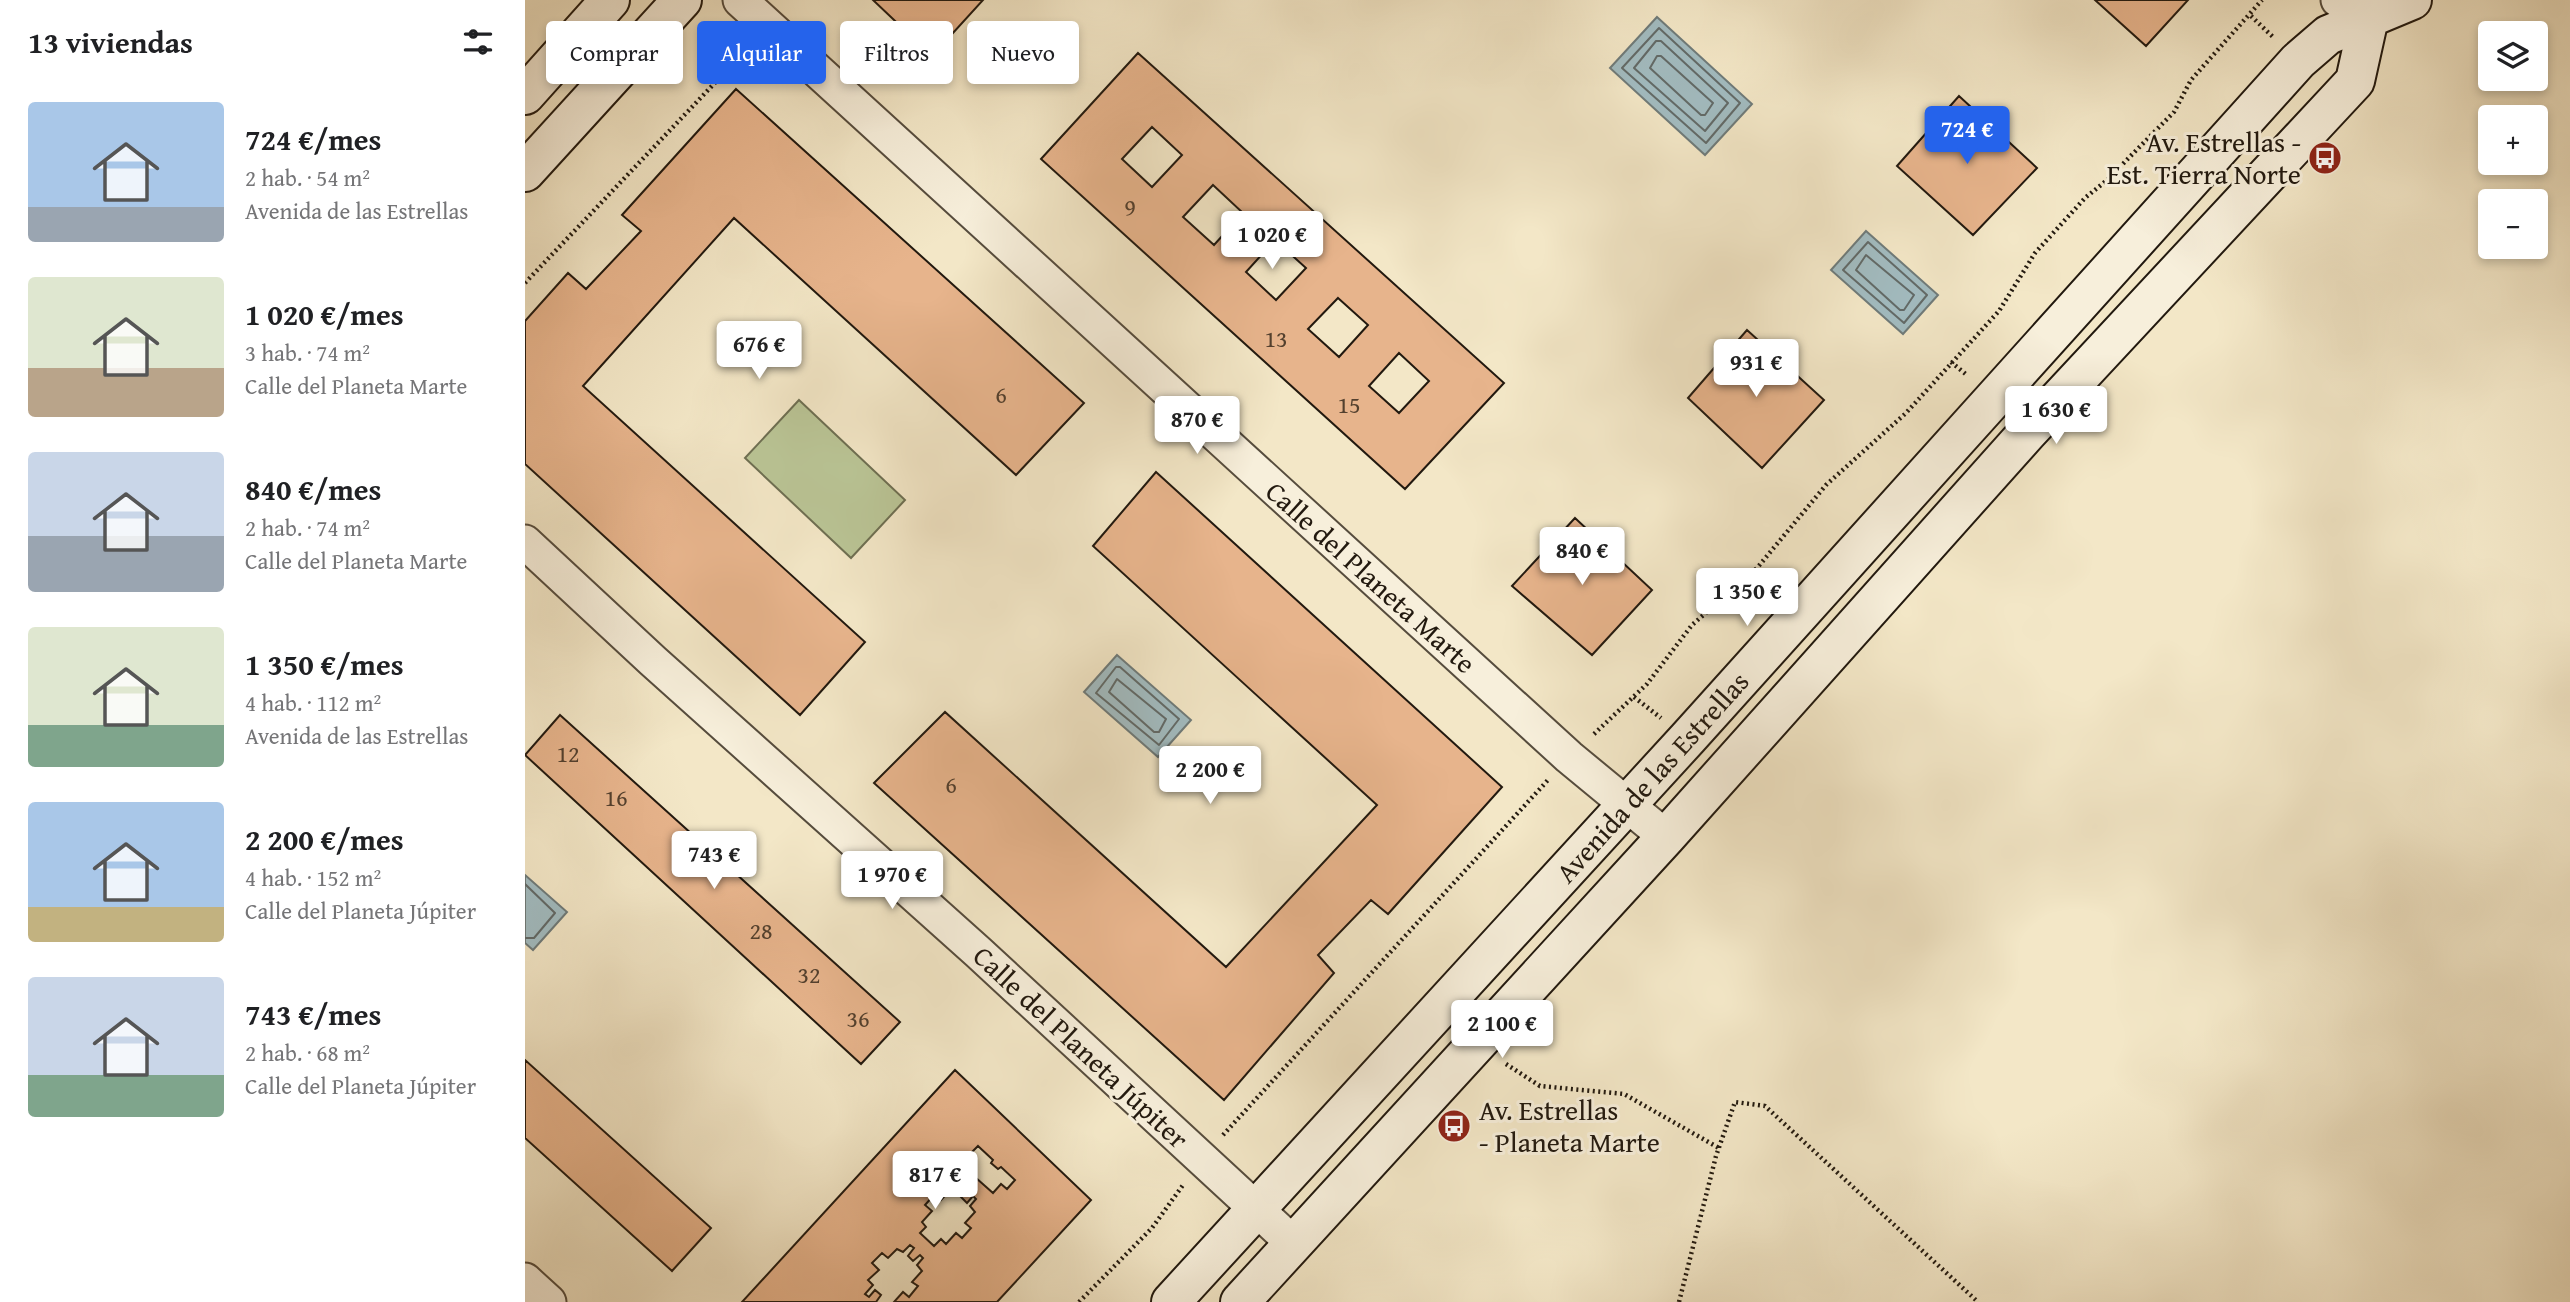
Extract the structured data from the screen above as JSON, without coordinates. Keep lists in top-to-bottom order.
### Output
{
  "streets": {
    "street": ["Calle del Planeta Marte", "Avenida de las Estrellas", "Calle del Planeta Júpiter"]
  },
  "crossings": [
    ["Calle del Planeta Marte", "Avenida de las Estrellas"],
    ["Avenida de las Estrellas", "Calle del Planeta Júpiter"]
  ],
  "places": {
    "bus stop": ["Av. Estrellas - Est. Tierra Norte", "Av. Estrellas - Planeta Marte"]
  },
  "house_numbers": [
    "9",
    "13",
    "6",
    "15",
    "12",
    "6",
    "16",
    "28",
    "32",
    "36"
  ],
  "page": {
    "heading": "13 viviendas",
    "map_buttons": ["+", "−"],
    "chip": [
      "Comprar",
      "Alquilar",
      "Filtros",
      "Nuevo"
    ],
    "list": [
      {
        "name": "724 €/mes",
        "note": "2 hab. · 54 m² · Avenida de las Estrellas"
      },
      {
        "name": "1 020 €/mes",
        "note": "3 hab. · 74 m² · Calle del Planeta Marte"
      },
      {
        "name": "840 €/mes",
        "note": "2 hab. · 74 m² · Calle del Planeta Marte"
      },
      {
        "name": "1 350 €/mes",
        "note": "4 hab. · 112 m² · Avenida de las Estrellas"
      },
      {
        "name": "2 200 €/mes",
        "note": "4 hab. · 152 m² · Calle del Planeta Júpiter"
      },
      {
        "name": "743 €/mes",
        "note": "2 hab. · 68 m² · Calle del Planeta Júpiter"
      }
    ],
    "price": [
      "724 €",
      "1 020 €",
      "676 €",
      "931 €",
      "1 630 €",
      "870 €",
      "840 €",
      "1 350 €",
      "2 200 €",
      "743 €",
      "1 970 €",
      "2 100 €",
      "817 €"
    ]
  }
}
